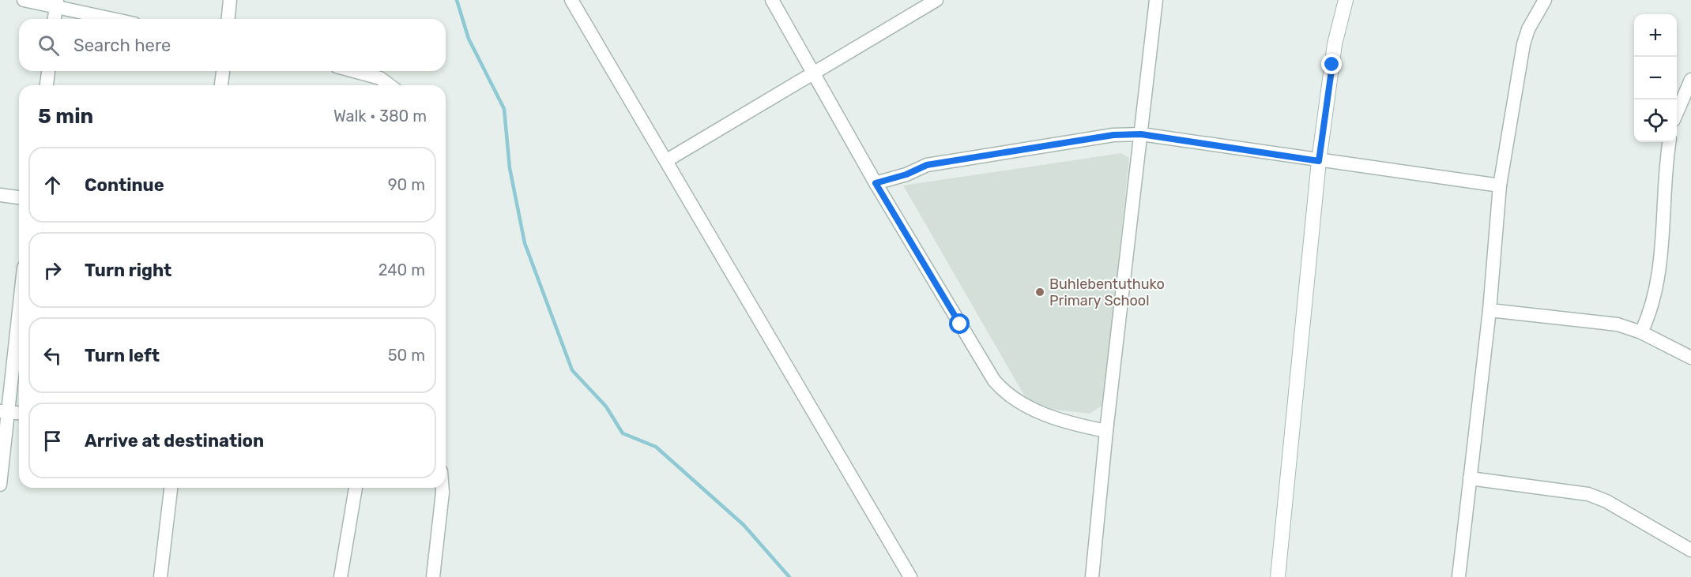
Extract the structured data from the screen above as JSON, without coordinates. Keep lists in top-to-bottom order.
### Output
{
  "places": ["Buhlebentuthuko Primary School"],
  "page": {
    "map_buttons": ["+", "−"],
    "search": "Search here",
    "heading": ["5 min", "Walk · 380 m"],
    "list": [
      ["Continue", "90 m"],
      ["Turn right", "240 m"],
      ["Turn left", "50 m"],
      "Arrive at destination"
    ]
  }
}
